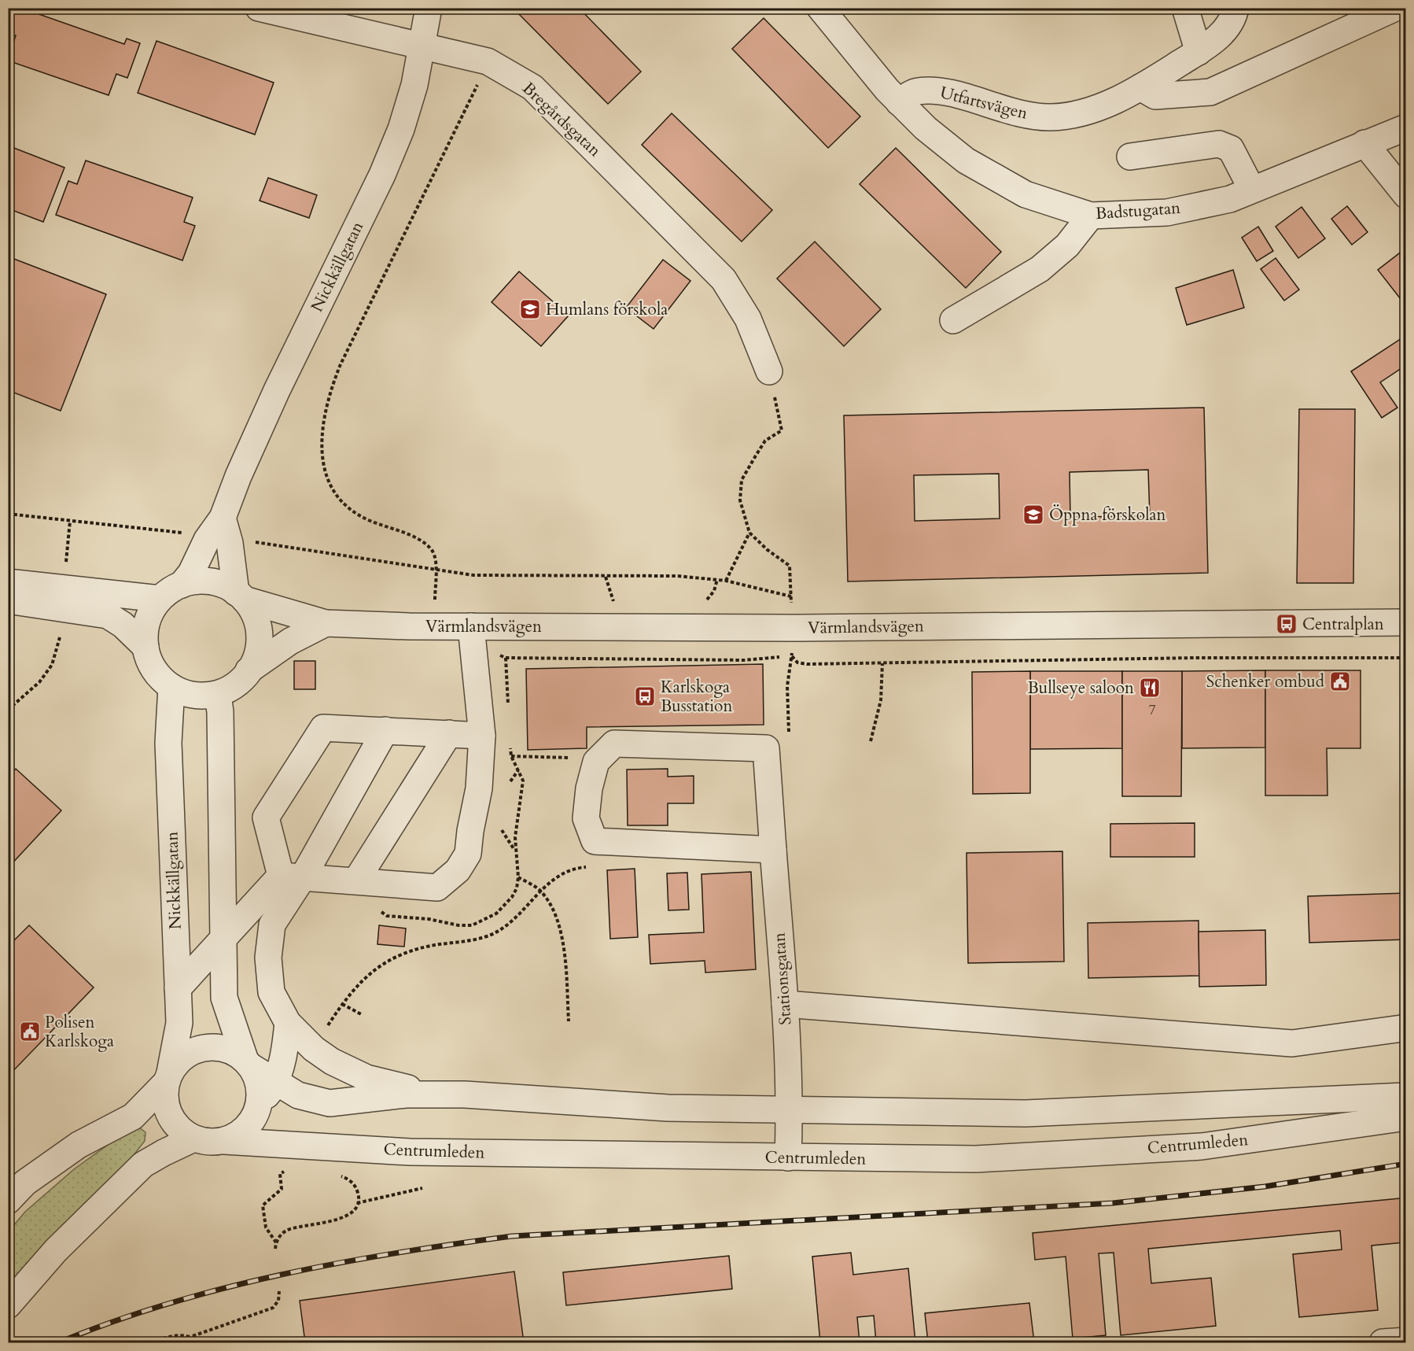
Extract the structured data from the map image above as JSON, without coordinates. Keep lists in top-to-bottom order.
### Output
{
  "streets": {
    "street": [
      "Utfartsvägen",
      "Bregårdsgatan",
      "Badstugatan",
      "Nickkällgatan",
      "Värmlandsvägen",
      "Stationsgatan",
      "Centrumleden"
    ]
  },
  "crossings": [
    ["Utfartsvägen", "Badstugatan"],
    ["Bregårdsgatan", "Nickkällgatan"],
    ["Nickkällgatan", "Värmlandsvägen"],
    ["Nickkällgatan", "Centrumleden"],
    ["Stationsgatan", "Centrumleden"]
  ],
  "places": {
    "school or university": ["Humlans förskola", "Öppna förskolan"],
    "bus stop": ["Centralplan", "Karlskoga Busstation"],
    "public building": ["Schenker ombud", "Polisen Karlskoga"],
    "restaurant": ["Bullseye saloon"]
  },
  "house_numbers": ["7"]
}
